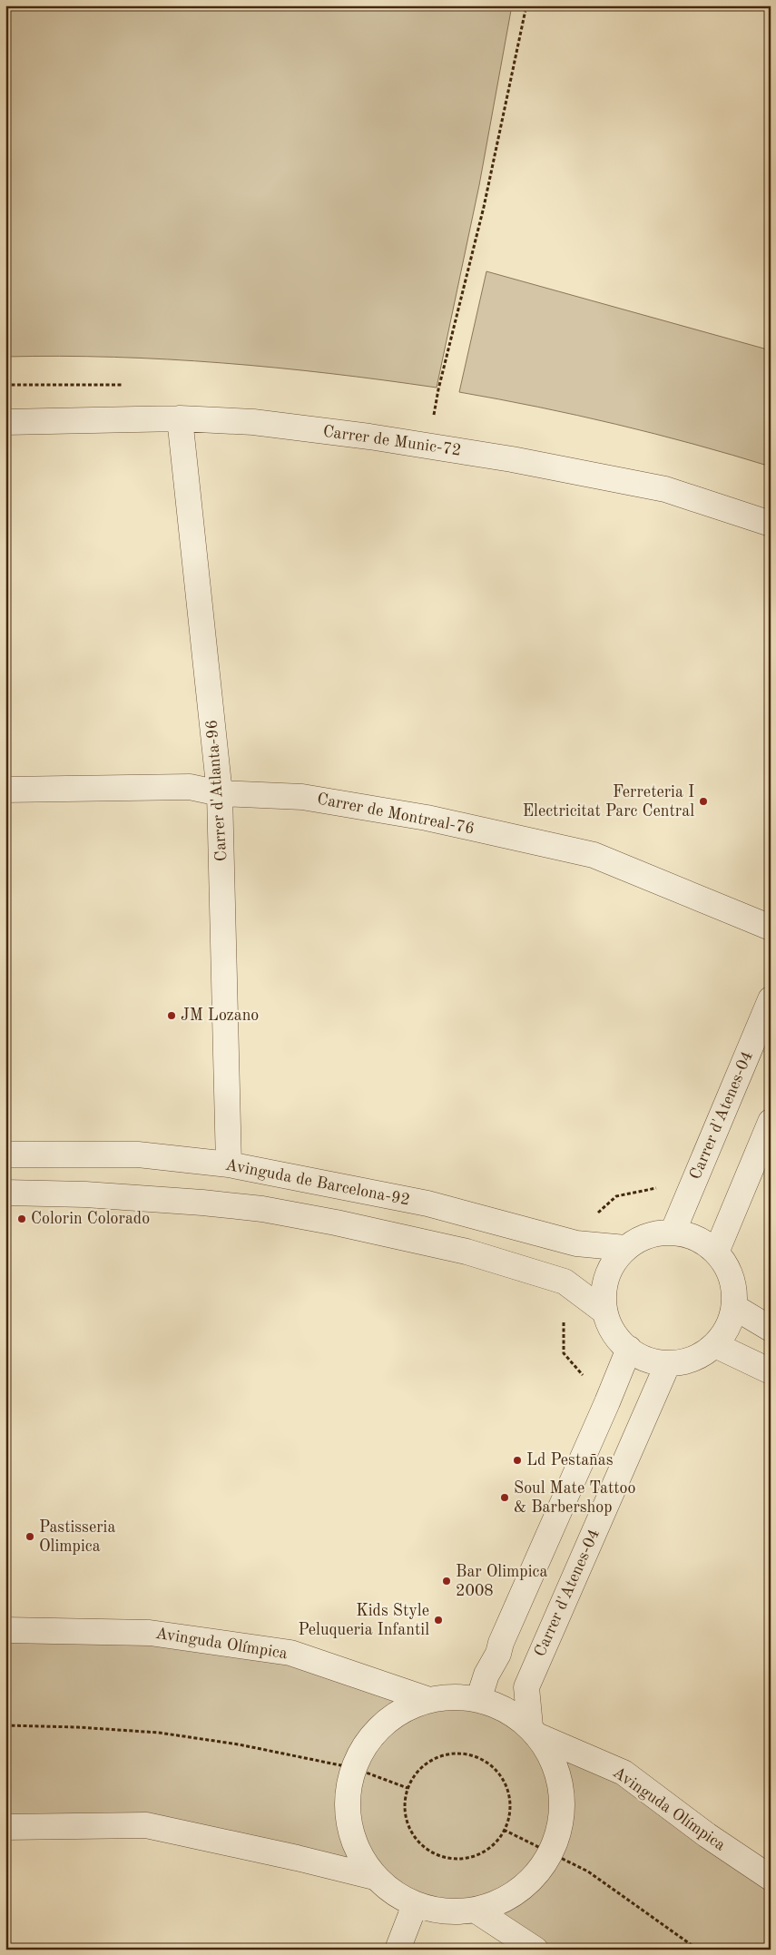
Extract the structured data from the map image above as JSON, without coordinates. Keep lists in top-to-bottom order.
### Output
{
  "streets": {
    "street": [
      "Carrer de Munic-72",
      "Carrer d'Atlanta-96",
      "Carrer de Montreal-76",
      "Carrer d'Atenes-04",
      "Avinguda de Barcelona-92",
      "Avinguda Olímpica"
    ]
  },
  "crossings": [
    ["Carrer de Munic-72", "Carrer d'Atlanta-96"],
    ["Carrer d'Atlanta-96", "Carrer de Montreal-76"],
    ["Carrer d'Atlanta-96", "Avinguda de Barcelona-92"],
    ["Carrer d'Atenes-04", "Avinguda de Barcelona-92"],
    ["Carrer d'Atenes-04", "Avinguda Olímpica"]
  ],
  "places": [
    "Ferreteria I Electricitat Parc Central",
    "JM Lozano",
    "Colorin Colorado",
    "Ld Pestañas",
    "Soul Mate Tattoo & Barbershop",
    "Pastisseria Olimpica",
    "Bar Olimpica 2008",
    "Kids Style Peluqueria Infantil"
  ]
}
